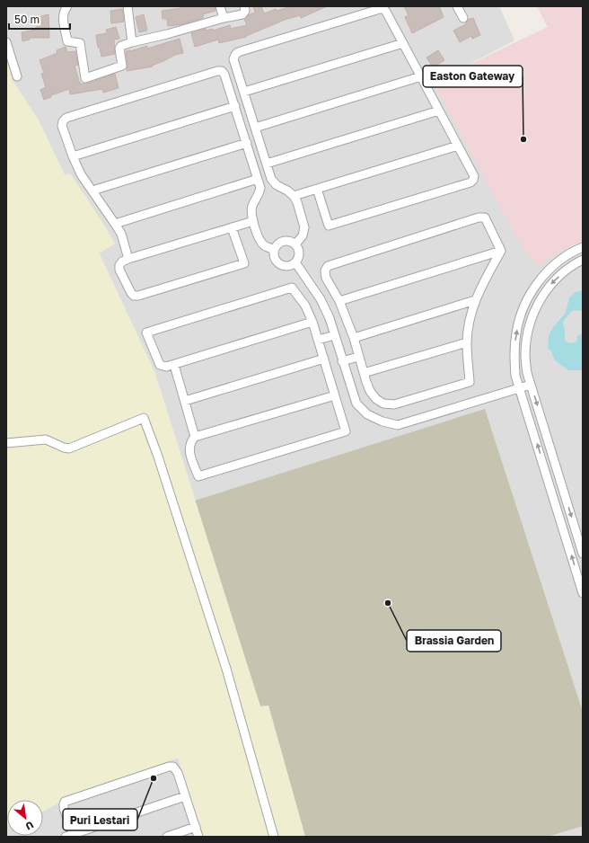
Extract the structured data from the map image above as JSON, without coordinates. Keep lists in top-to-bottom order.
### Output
{
  "places": ["Easton Gateway", "Brassia Garden", "Puri Lestari"],
  "scale_bar": "50 m",
  "north": "bottom right"
}
